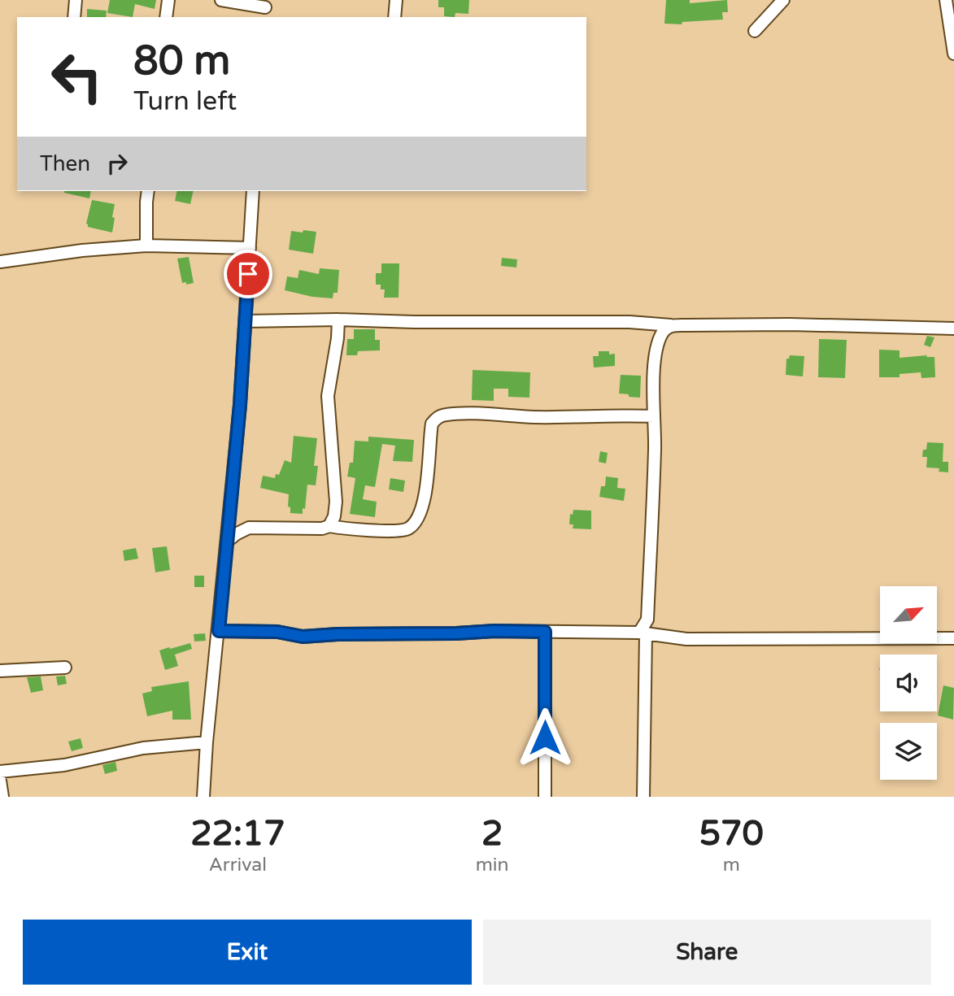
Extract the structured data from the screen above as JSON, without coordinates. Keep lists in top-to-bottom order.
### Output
{
  "north": "top right",
  "page": {
    "turn": ["80 m", "Turn left"],
    "then": "Then",
    "eta": [
      "22:17",
      "Arrival",
      "2",
      "min",
      "570",
      "m"
    ],
    "buttons": ["Exit", "Share"]
  }
}
